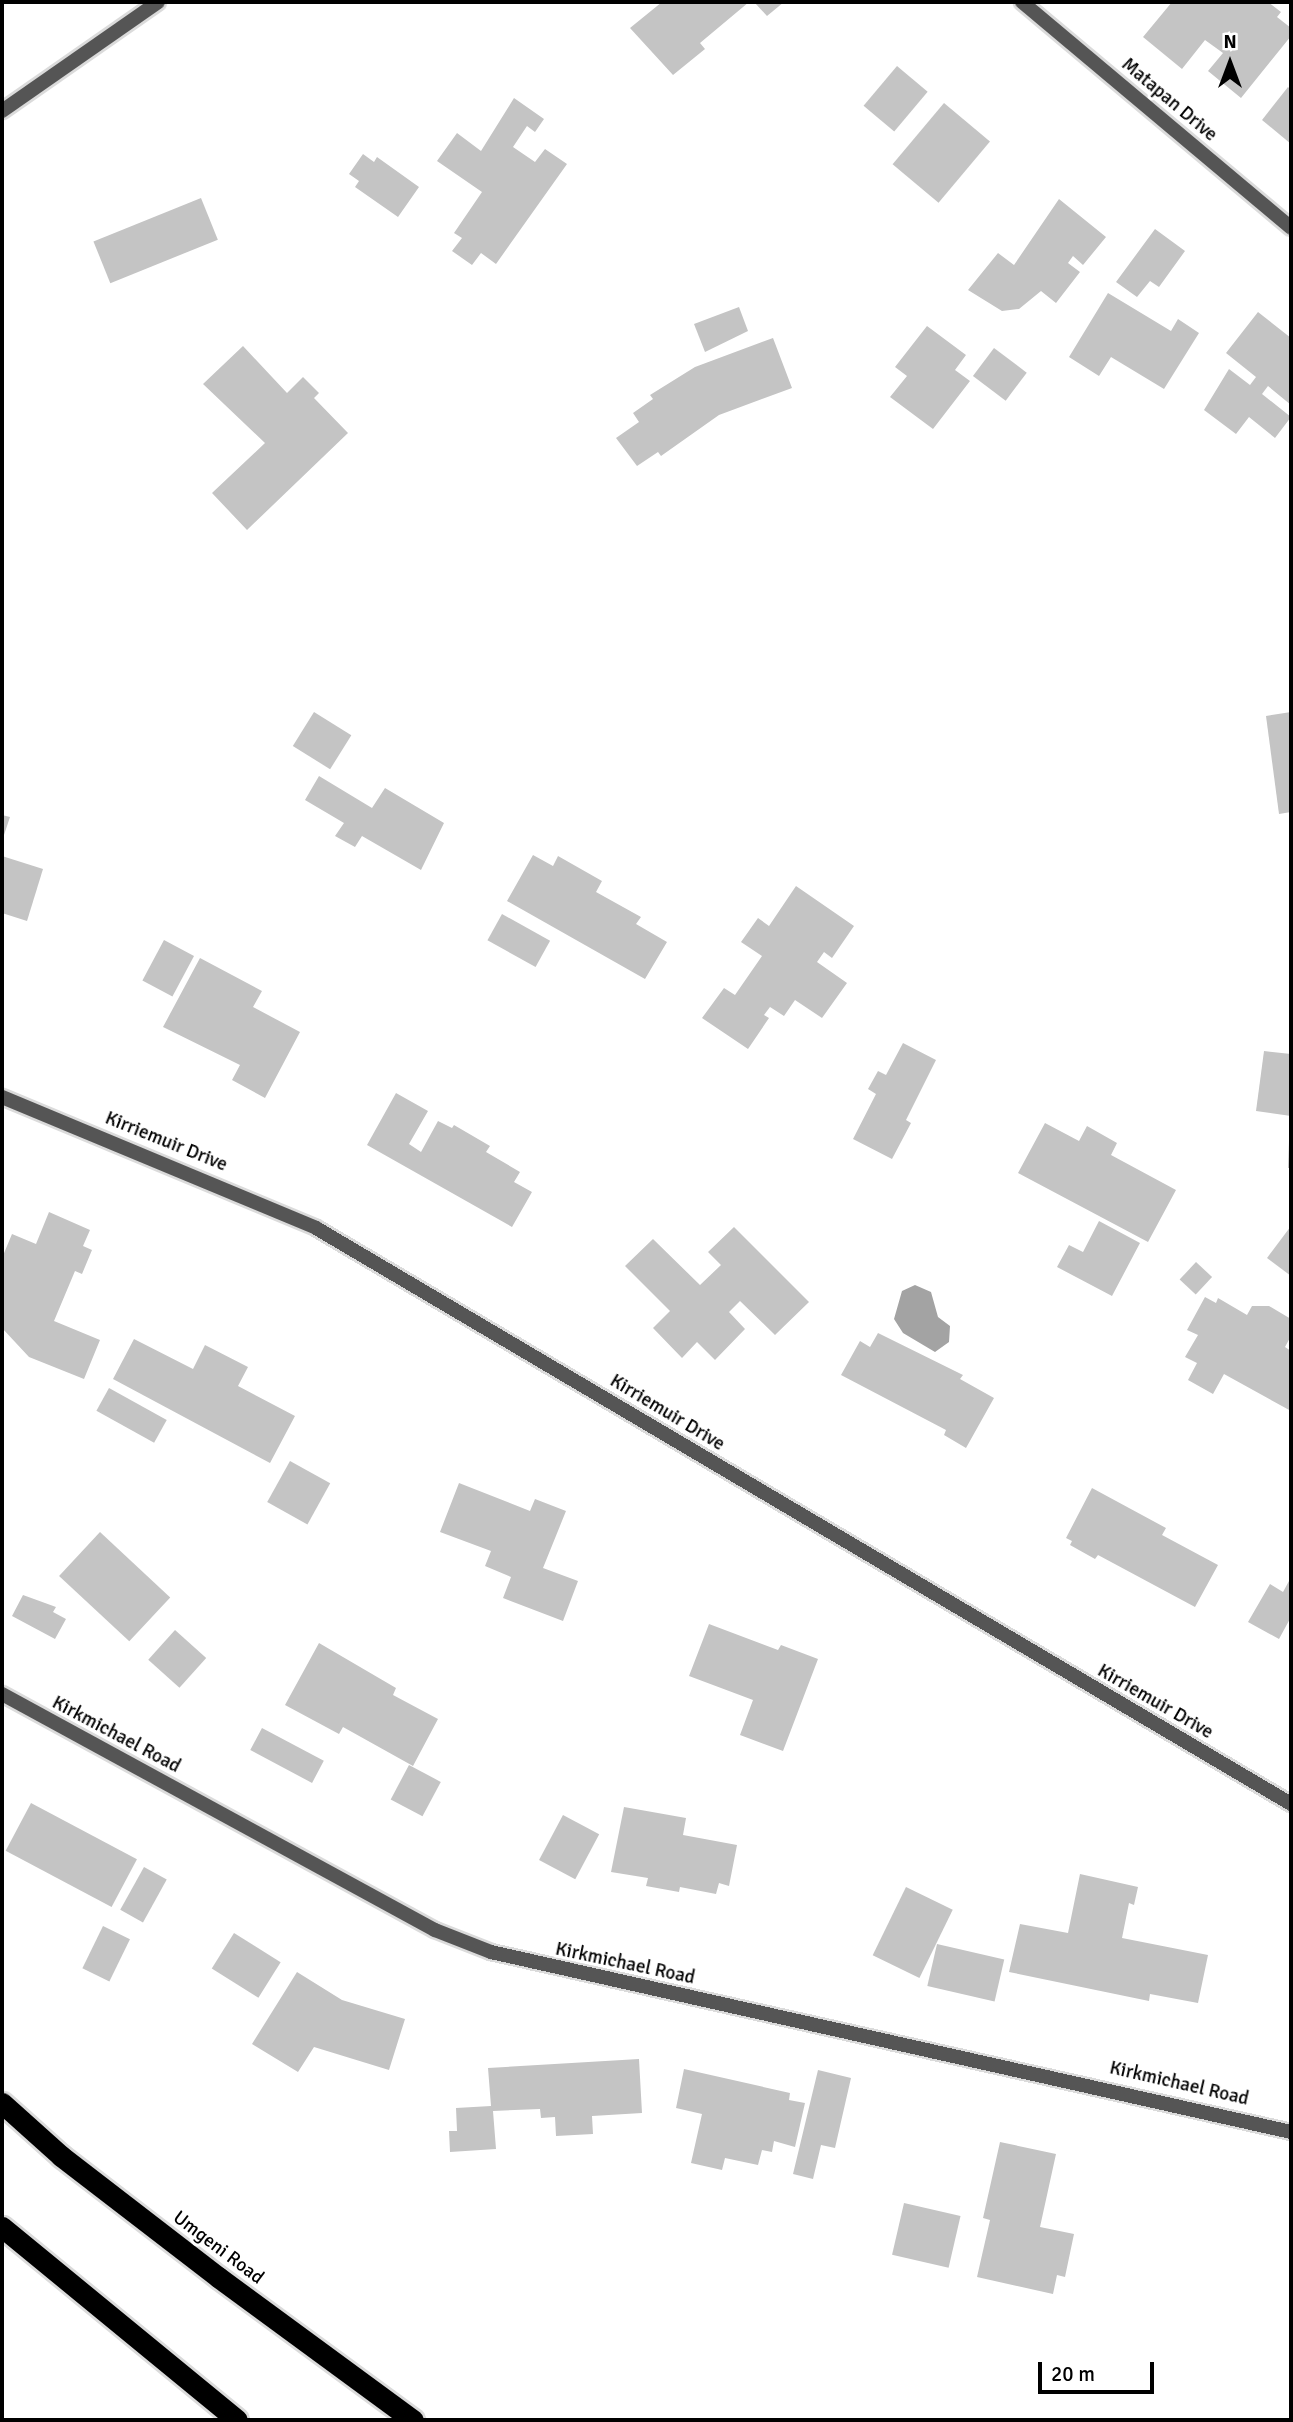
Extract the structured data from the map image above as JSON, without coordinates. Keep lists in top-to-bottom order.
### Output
{
  "streets": {
    "highway": ["Umgeni Road"],
    "street": ["Matapan Drive", "Kirriemuir Drive", "Kirkmichael Road"]
  },
  "scale_bar": "20 m",
  "north": "top"
}
